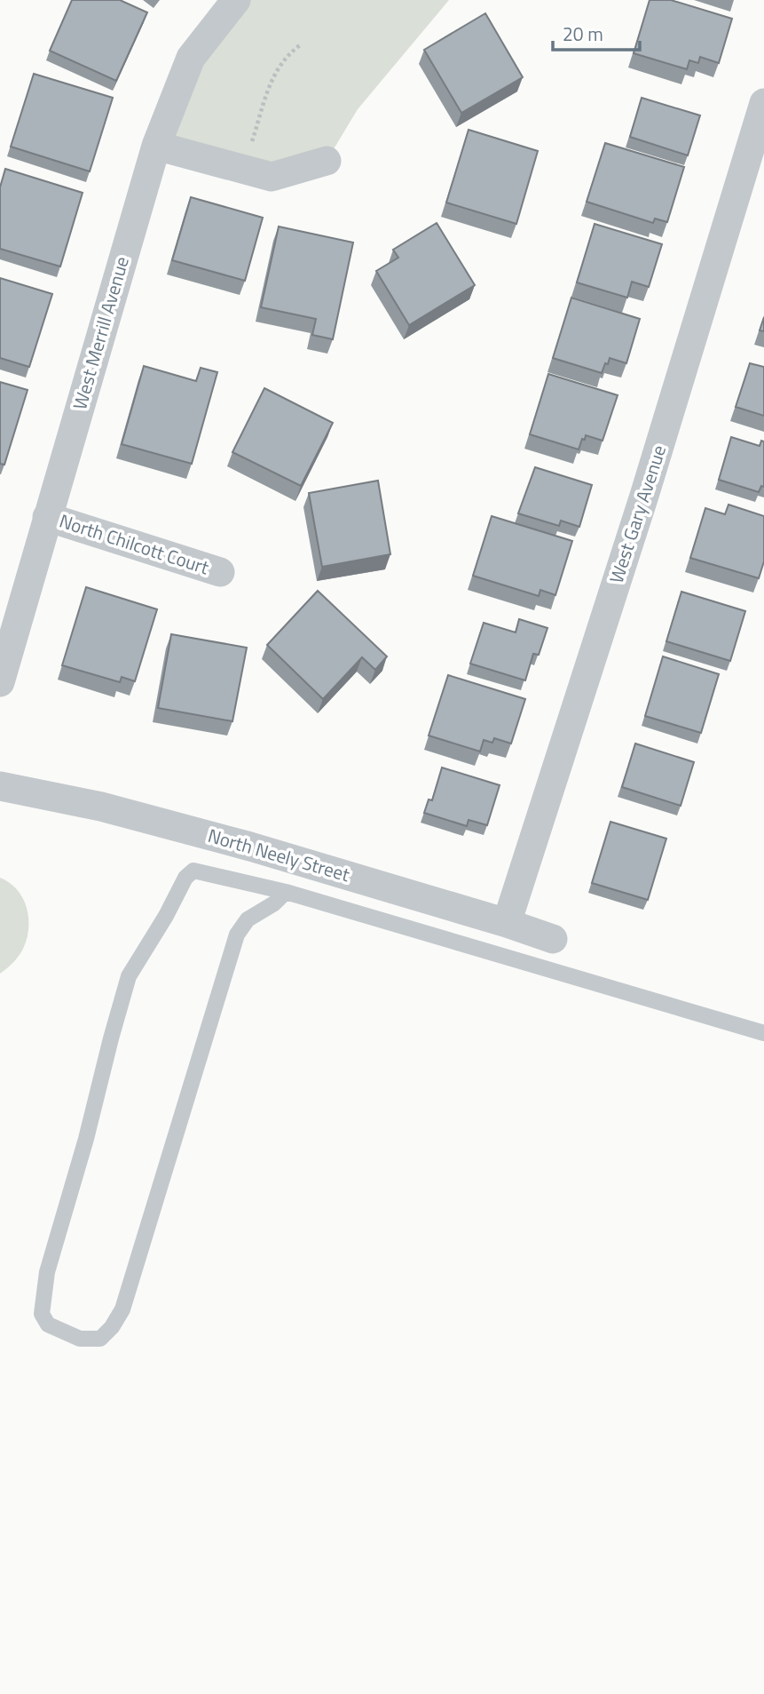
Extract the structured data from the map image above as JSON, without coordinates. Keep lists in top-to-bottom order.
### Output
{
  "streets": {
    "street": [
      "West Merrill Avenue",
      "West Gary Avenue",
      "North Chilcott Court",
      "North Neely Street"
    ]
  },
  "crossings": [
    ["West Merrill Avenue", "North Chilcott Court"],
    ["West Gary Avenue", "North Neely Street"]
  ],
  "scale_bar": "20 m"
}
